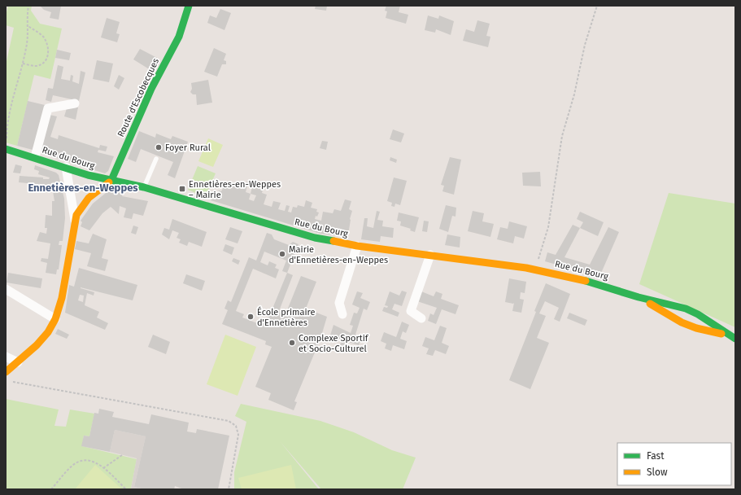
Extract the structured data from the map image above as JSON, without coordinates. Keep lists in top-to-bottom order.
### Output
{
  "streets": {
    "street": ["Route d'Escobecques", "Rue du Bourg"]
  },
  "crossings": [
    ["Route d'Escobecques", "Rue du Bourg"]
  ],
  "districts": ["Ennetières-en-Weppes"],
  "places": {
    "other": [
      "Foyer Rural",
      "Mairie d'Ennetières-en-Weppes",
      "École primaire d'Ennetières",
      "Complexe Sportif et Socio-Culturel"
    ],
    "transit": ["Ennetières-en-Weppes – Mairie"]
  },
  "legend": ["Fast", "Slow"]
}
